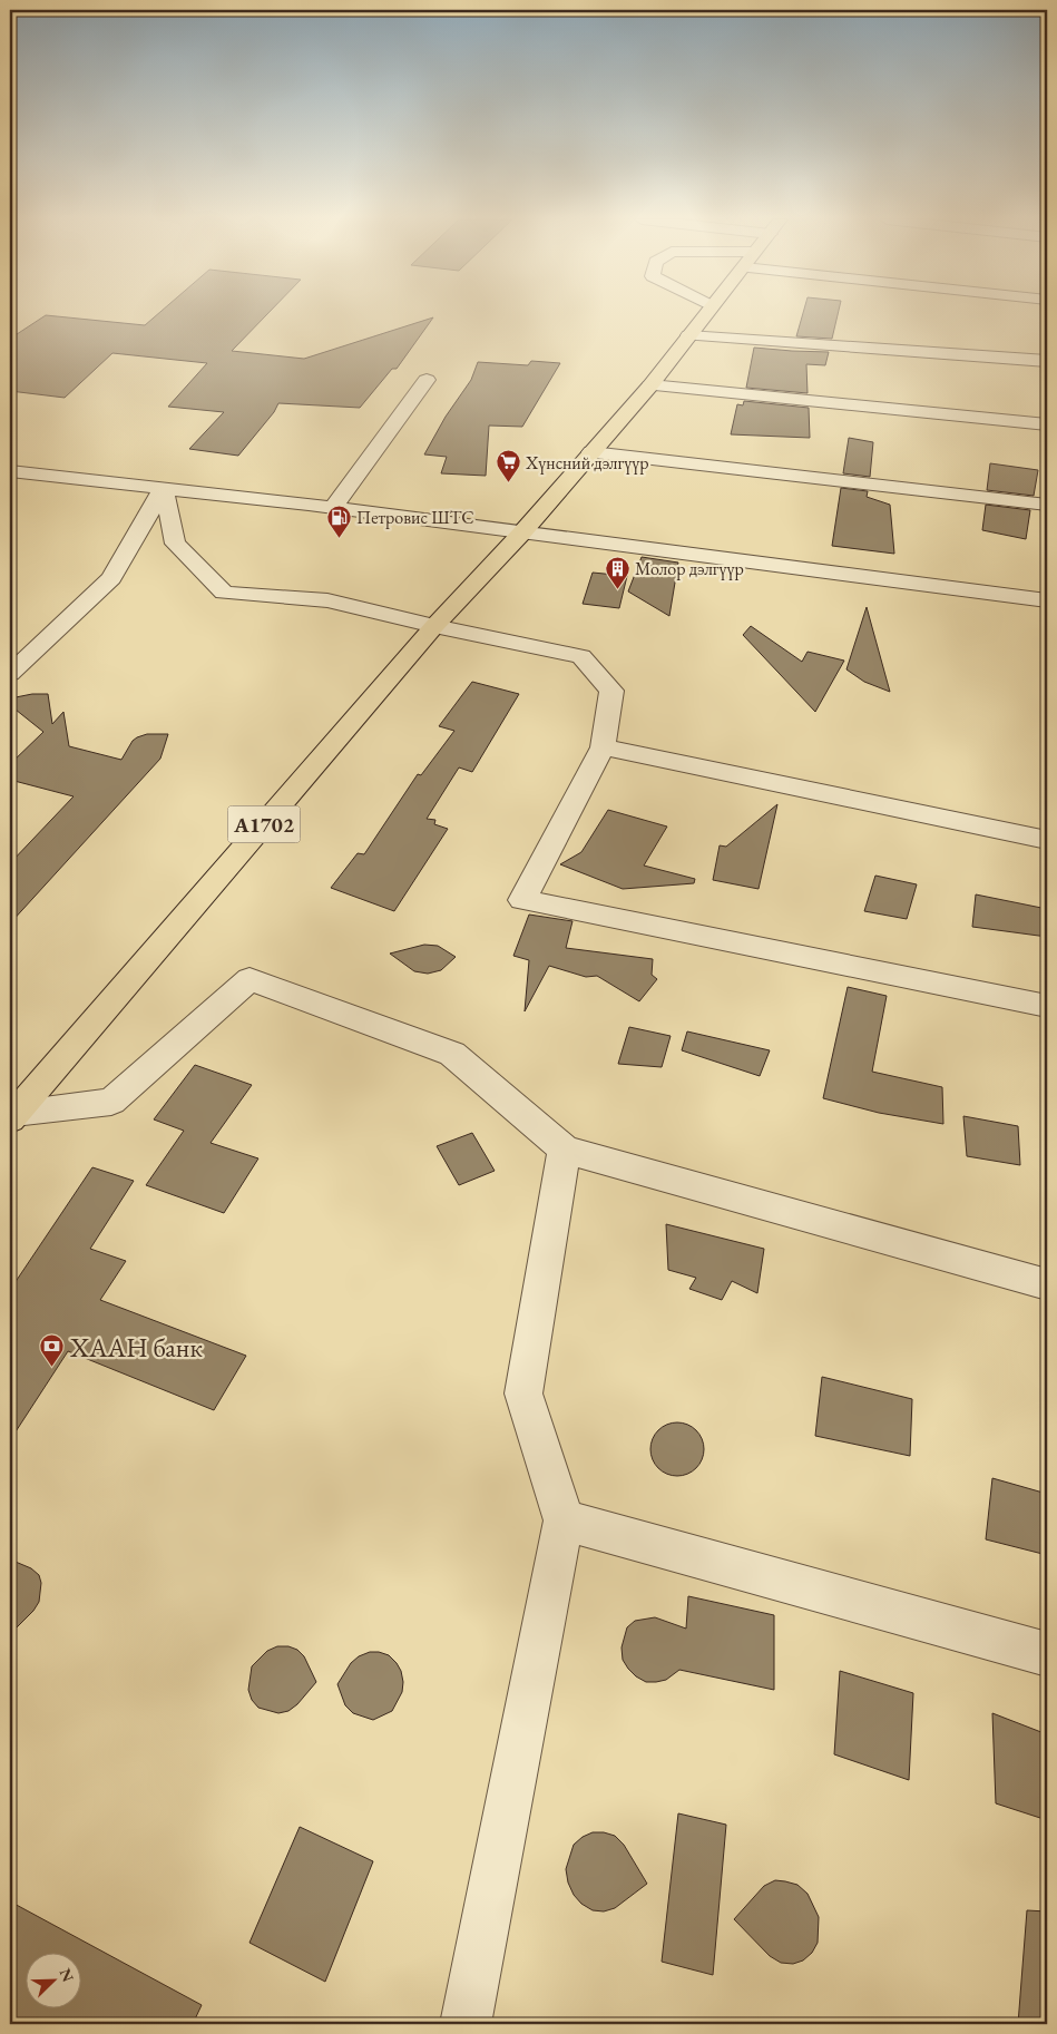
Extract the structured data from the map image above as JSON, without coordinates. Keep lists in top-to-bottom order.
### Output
{
  "streets": {
    "highway": ["A1702"]
  },
  "places": {
    "supermarket": ["Хүнсний дэлгүүр"],
    "fuel station": ["Петровис ШТС"],
    "building": ["Молор дэлгүүр"],
    "bank": ["ХААН банк"]
  },
  "north": "top right"
}
